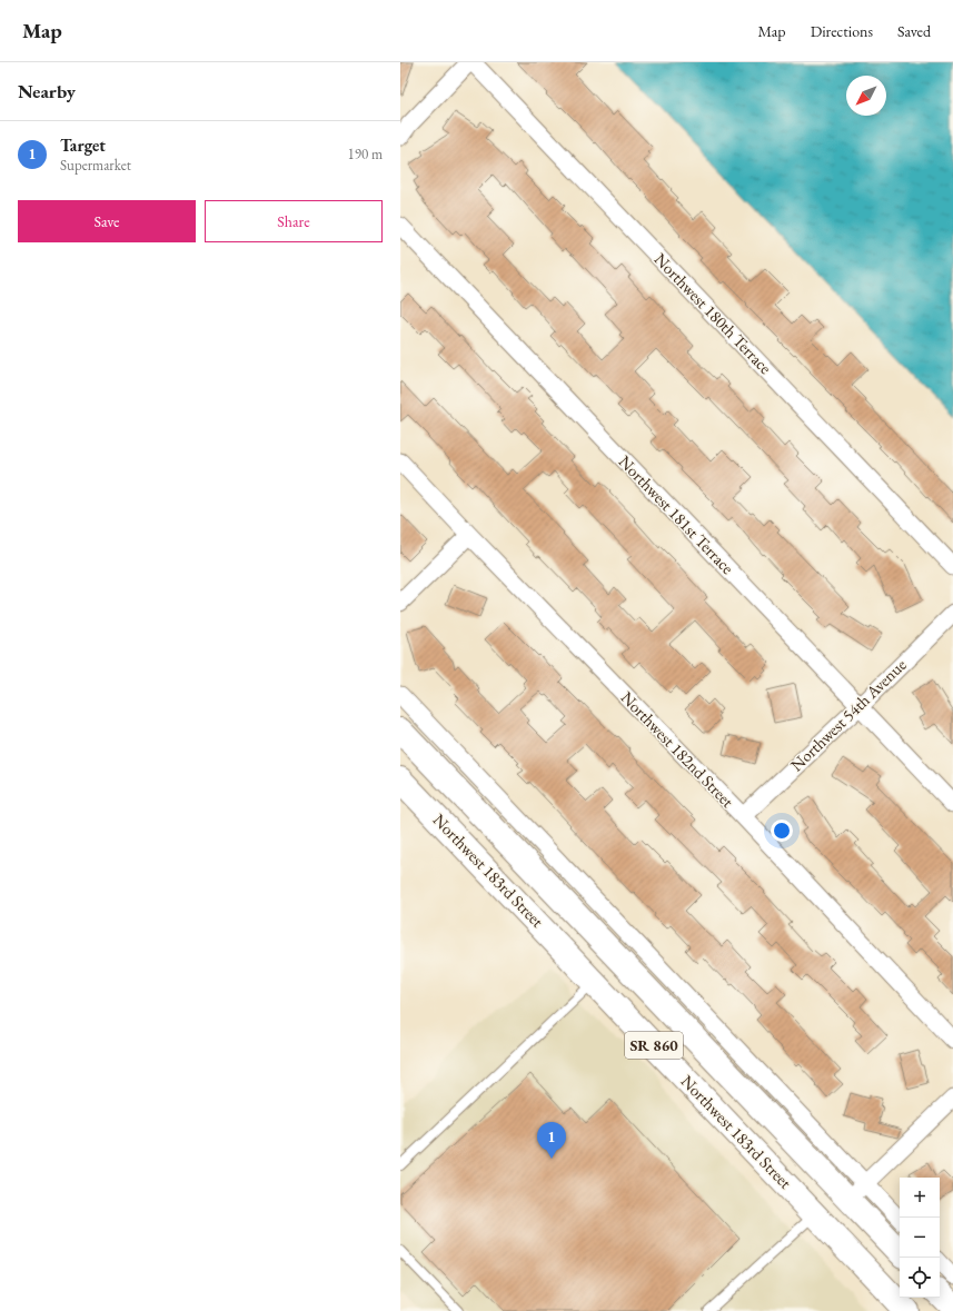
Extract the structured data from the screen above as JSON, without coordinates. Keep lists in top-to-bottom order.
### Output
{
  "streets": {
    "main road": ["Northwest 183rd Street", "SR 860"],
    "street": [
      "Northwest 180th Terrace",
      "Northwest 181st Terrace",
      "Northwest 54th Avenue",
      "Northwest 182nd Street"
    ]
  },
  "crossings": [
    ["Northwest 181st Terrace", "Northwest 54th Avenue"],
    ["Northwest 54th Avenue", "Northwest 182nd Street"]
  ],
  "north": "bottom left",
  "page": {
    "header": "Map",
    "nav": ["Map", "Directions", "Saved"],
    "heading": "Nearby",
    "list": [
      {
        "mark": "1",
        "name": "Target",
        "note": "Supermarket",
        "value": "190 m"
      }
    ],
    "buttons": ["Save", "Share"],
    "pins": "1",
    "map_buttons": ["+", "−"]
  }
}
